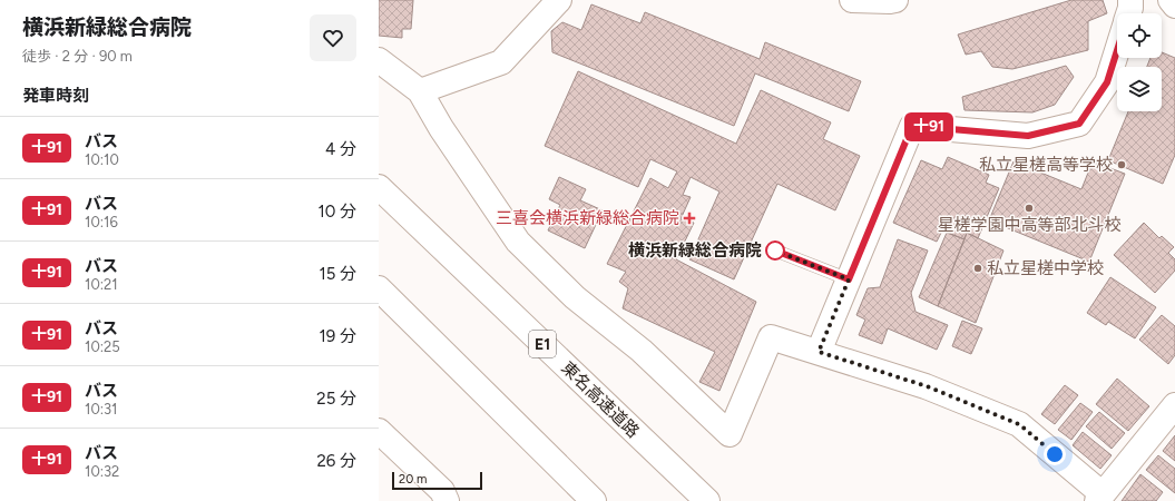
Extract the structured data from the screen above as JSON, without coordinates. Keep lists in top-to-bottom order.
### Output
{
  "streets": {
    "main road": ["E1", "東名高速道路"]
  },
  "places": {
    "other": [
      "私立星槎高等学校",
      "星槎学園中高等部北斗校",
      "横浜新緑総合病院",
      "私立星槎中学校"
    ],
    "health": ["三喜会横浜新緑総合病院"]
  },
  "lines": ["bus line 十91"],
  "scale_bar": "20 m",
  "page": {
    "heading": [
      ["横浜新緑総合病院", "徒歩 · 2 分 · 90 m"],
      "発車時刻"
    ],
    "on_map": "十91",
    "list": [
      {
        "mark": "十91",
        "name": "バス",
        "note": "10:10",
        "value": "4 分"
      },
      {
        "mark": "十91",
        "name": "バス",
        "note": "10:16",
        "value": "10 分"
      },
      {
        "mark": "十91",
        "name": "バス",
        "note": "10:21",
        "value": "15 分"
      },
      {
        "mark": "十91",
        "name": "バス",
        "note": "10:25",
        "value": "19 分"
      },
      {
        "mark": "十91",
        "name": "バス",
        "note": "10:31",
        "value": "25 分"
      },
      {
        "mark": "十91",
        "name": "バス",
        "note": "10:32",
        "value": "26 分"
      }
    ],
    "scale": "20 m"
  }
}
